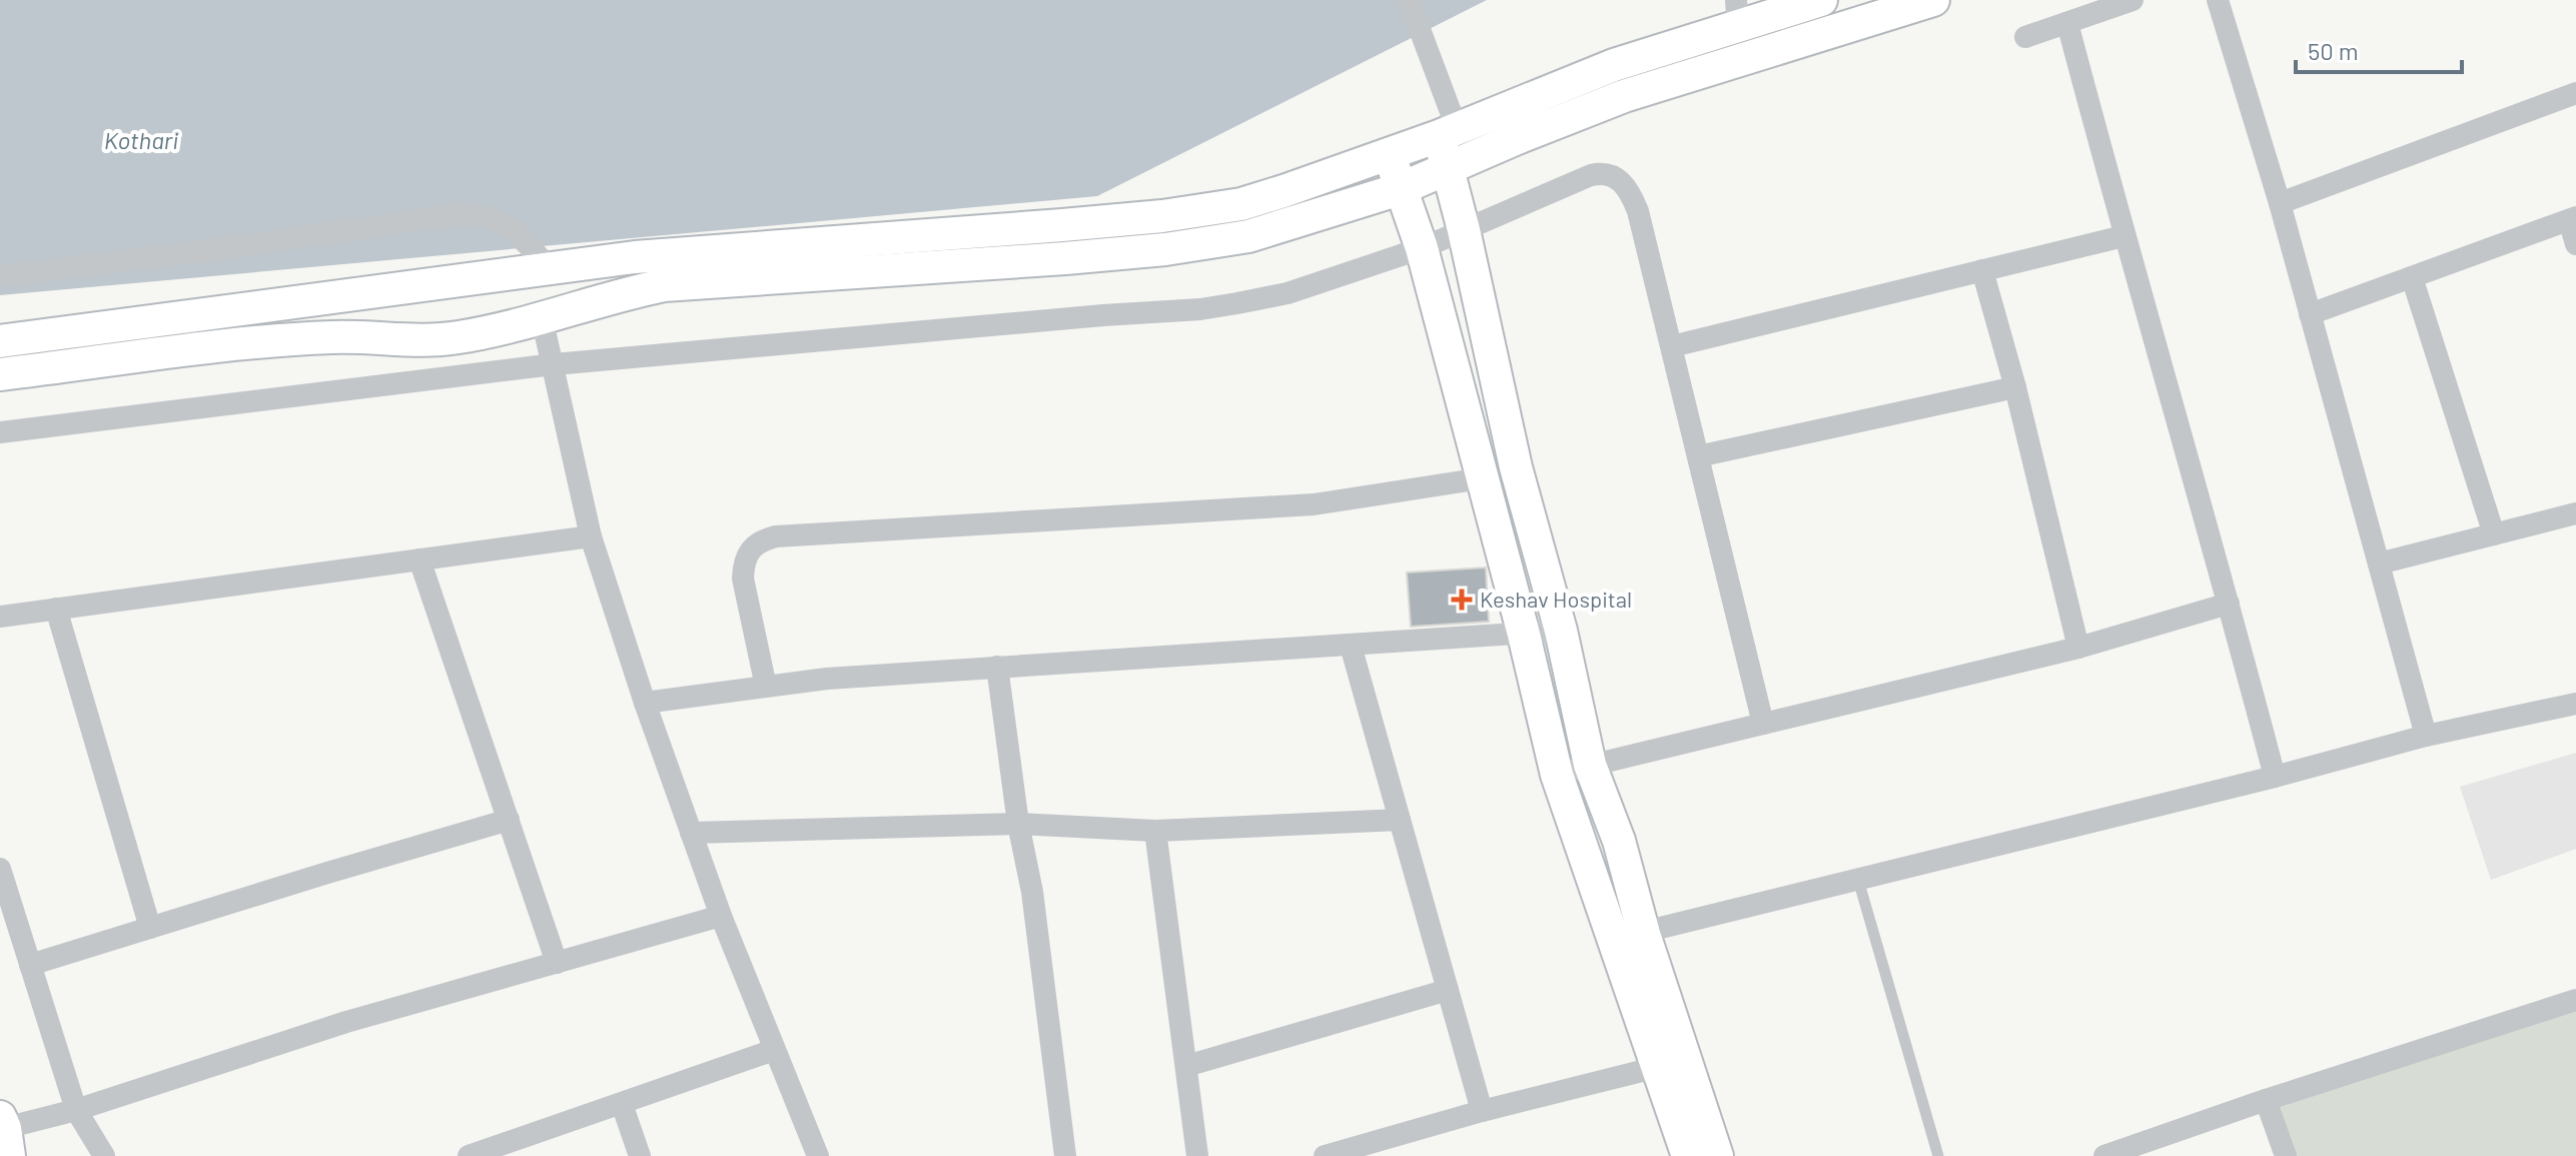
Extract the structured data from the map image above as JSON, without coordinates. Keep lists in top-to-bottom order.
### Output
{
  "water": ["Kothari"],
  "places": {
    "health": ["Keshav Hospital"]
  },
  "scale_bar": "50 m"
}
